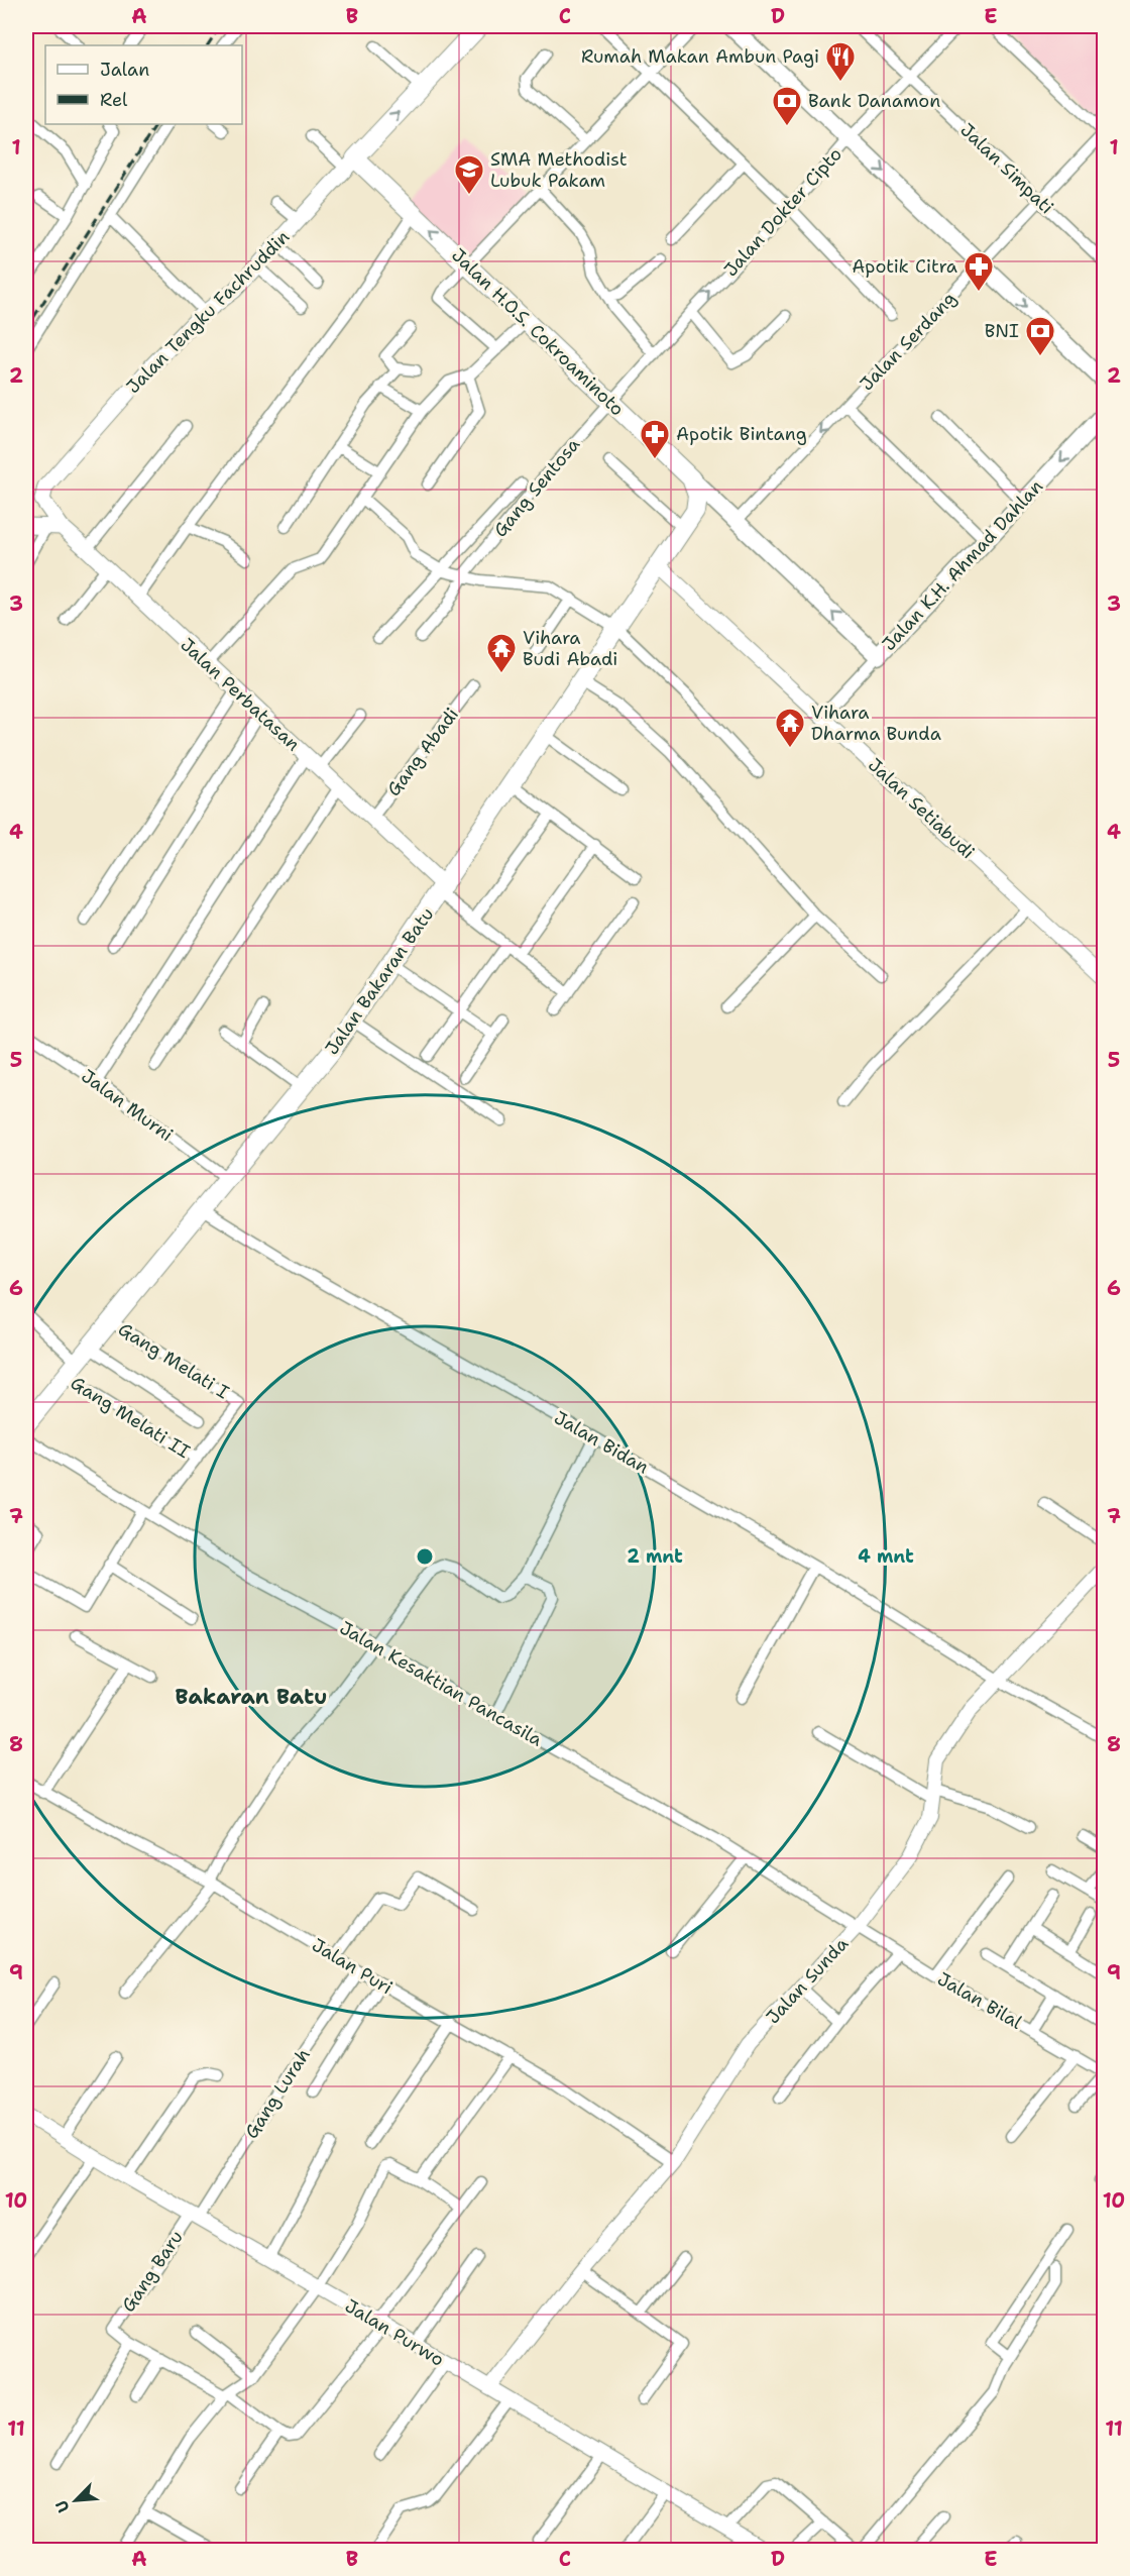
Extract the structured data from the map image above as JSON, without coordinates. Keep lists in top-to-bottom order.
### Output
{
  "streets": {
    "highway": ["Jalan Tengku Fachruddin", "Jalan H.O.S. Cokroaminoto", "Jalan Bakaran Batu"],
    "main road": ["Jalan K.H. Ahmad Dahlan", "Jalan Perbatasan"],
    "street": [
      "Jalan Simpati",
      "Jalan Dokter Cipto",
      "Jalan Serdang",
      "Gang Sentosa",
      "Gang Abadi",
      "Jalan Setiabudi",
      "Jalan Murni",
      "Gang Melati I",
      "Gang Melati II",
      "Jalan Bidan",
      "Jalan Kesaktian Pancasila",
      "Jalan Puri",
      "Jalan Sunda",
      "Jalan Bilal",
      "Gang Lurah",
      "Gang Baru",
      "Jalan Purwo"
    ]
  },
  "crossings": [
    ["Jalan Simpati", "Jalan Dokter Cipto"],
    ["Jalan Simpati", "Jalan Serdang"],
    ["Jalan Dokter Cipto", "Jalan H.O.S. Cokroaminoto"],
    ["Jalan Dokter Cipto", "Gang Sentosa"],
    ["Jalan Tengku Fachruddin", "Jalan H.O.S. Cokroaminoto"],
    ["Jalan Tengku Fachruddin", "Jalan Perbatasan"],
    ["Jalan H.O.S. Cokroaminoto", "Jalan Serdang"],
    ["Jalan H.O.S. Cokroaminoto", "Gang Sentosa"],
    ["Jalan H.O.S. Cokroaminoto", "Jalan K.H. Ahmad Dahlan"],
    ["Jalan K.H. Ahmad Dahlan", "Jalan Setiabudi"],
    ["Jalan Perbatasan", "Gang Abadi"],
    ["Jalan Perbatasan", "Jalan Bakaran Batu"],
    ["Jalan Setiabudi", "Jalan Bakaran Batu"],
    ["Jalan Bakaran Batu", "Jalan Murni"],
    ["Jalan Bakaran Batu", "Gang Melati I"],
    ["Jalan Bakaran Batu", "Gang Melati II"],
    ["Jalan Bakaran Batu", "Jalan Bidan"],
    ["Gang Melati I", "Gang Melati II"],
    ["Jalan Bidan", "Jalan Sunda"],
    ["Jalan Kesaktian Pancasila", "Jalan Sunda"],
    ["Jalan Kesaktian Pancasila", "Jalan Bilal"],
    ["Jalan Puri", "Jalan Sunda"],
    ["Jalan Puri", "Gang Lurah"],
    ["Jalan Sunda", "Jalan Bilal"],
    ["Jalan Sunda", "Jalan Purwo"],
    ["Gang Lurah", "Gang Baru"],
    ["Gang Lurah", "Jalan Purwo"],
    ["Gang Baru", "Jalan Purwo"]
  ],
  "one_way": ["Jalan H.O.S. Cokroaminoto"],
  "districts": ["Bakaran Batu"],
  "places": {
    "restaurant": ["Rumah Makan Ambun Pagi"],
    "bank": ["Bank Danamon", "BNI"],
    "school or university": ["SMA Methodist Lubuk Pakam"],
    "pharmacy": ["Apotik Citra", "Apotik Bintang"],
    "temple": ["Vihara Budi Abadi", "Vihara Dharma Bunda"]
  },
  "legend": ["Jalan", "Rel"],
  "north": "bottom left",
  "grid": {
    "columns": [
      "A",
      "B",
      "C",
      "D",
      "E"
    ],
    "rows": [
      "1",
      "2",
      "3",
      "4",
      "5",
      "6",
      "7",
      "8",
      "9",
      "10",
      "11"
    ]
  },
  "rings": ["2 mnt", "4 mnt"]
}
